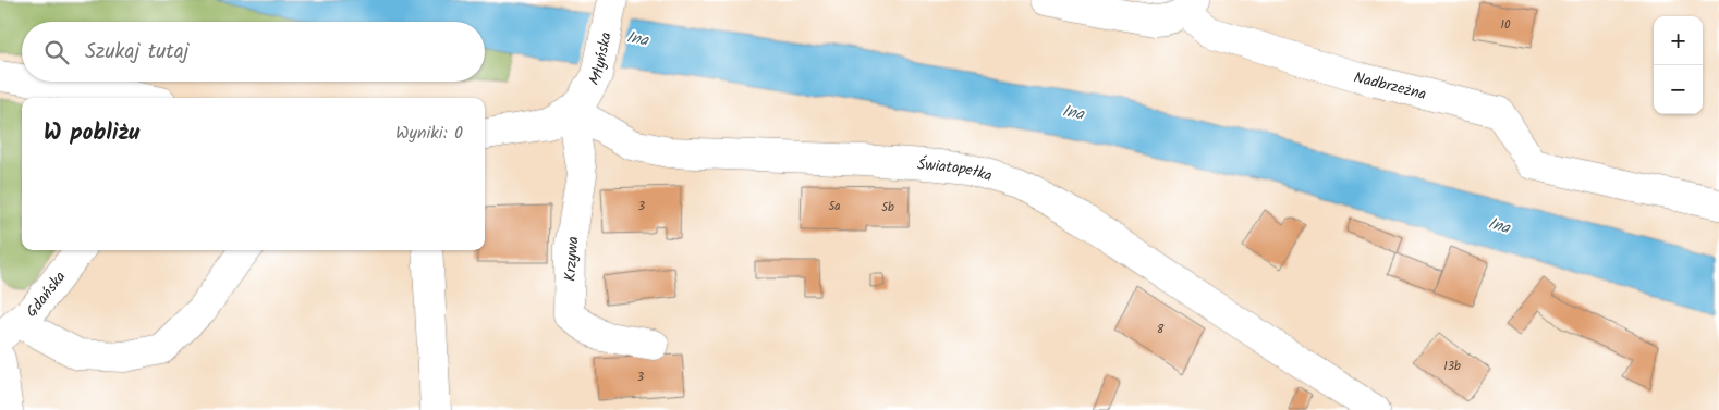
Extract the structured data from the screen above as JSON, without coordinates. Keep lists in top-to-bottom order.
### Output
{
  "streets": {
    "street": [
      "Młyńska",
      "Nadbrzeżna",
      "Światopełka",
      "Krzywa",
      "Gdańska"
    ]
  },
  "crossings": [
    ["Młyńska", "Światopełka"],
    ["Młyńska", "Krzywa"],
    ["Światopełka", "Krzywa"]
  ],
  "water": ["Ina"],
  "house_numbers": [
    "10",
    "3",
    "5a",
    "5b",
    "8",
    "13b",
    "3"
  ],
  "page": {
    "map_buttons": ["+", "−"],
    "search": "Szukaj tutaj",
    "heading": ["W pobliżu", "Wyniki: 0"]
  }
}
